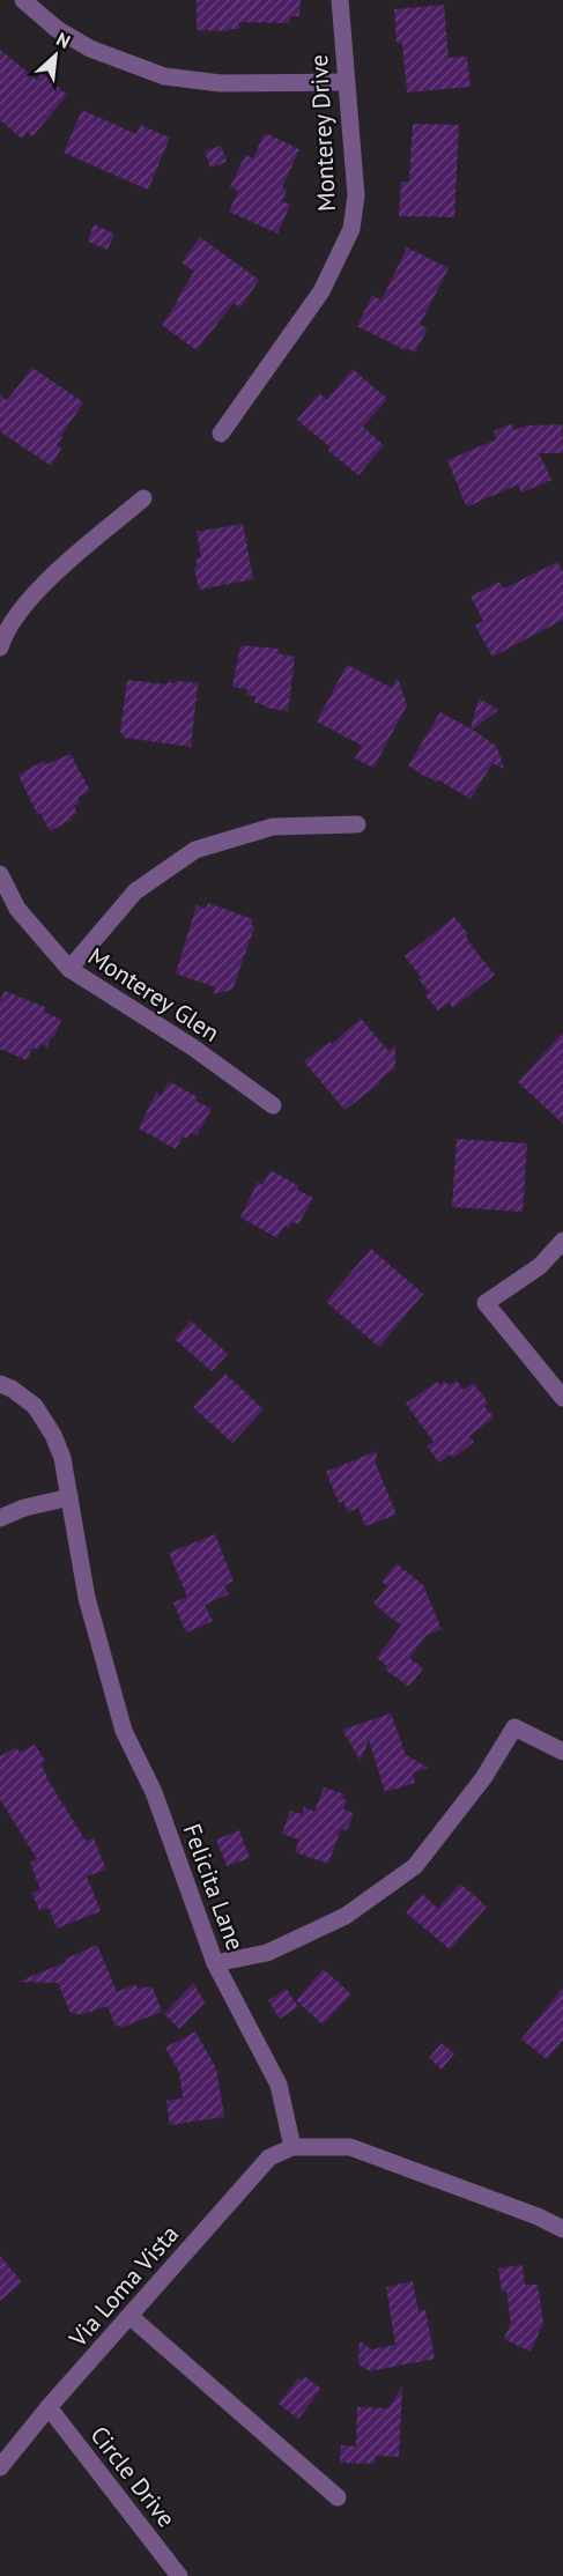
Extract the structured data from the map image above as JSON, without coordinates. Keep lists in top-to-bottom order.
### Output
{
  "streets": {
    "street": [
      "Monterey Drive",
      "Monterey Glen",
      "Felicita Lane",
      "Via Loma Vista",
      "Circle Drive"
    ]
  },
  "crossings": [
    ["Felicita Lane", "Via Loma Vista"],
    ["Via Loma Vista", "Circle Drive"]
  ],
  "north": "top right"
}
